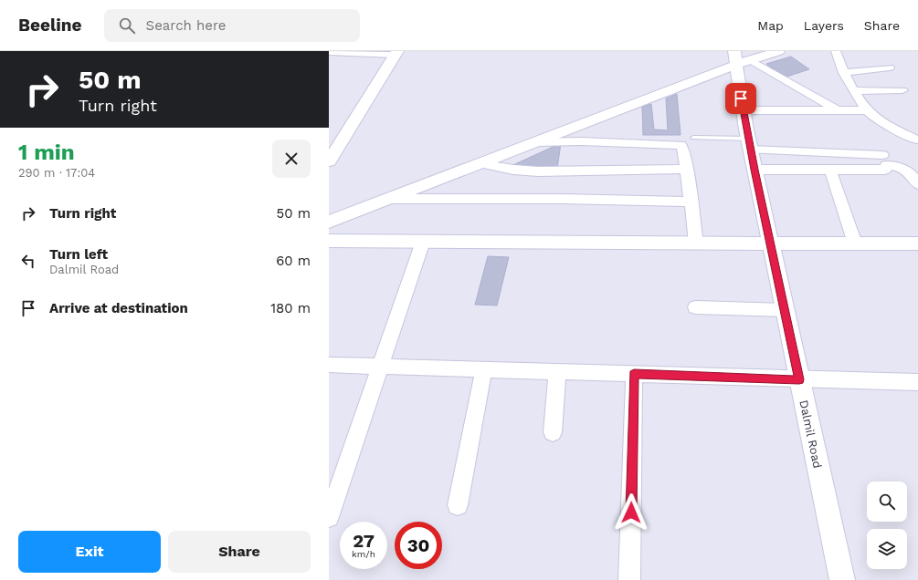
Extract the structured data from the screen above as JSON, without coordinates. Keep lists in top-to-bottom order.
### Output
{
  "streets": {
    "street": ["Dalmil Road"]
  },
  "page": {
    "header": "Beeline",
    "search": "Search here",
    "nav": ["Map", "Layers", "Share"],
    "turn": ["50 m", "Turn right"],
    "heading": ["1 min", "290 m · 17:04"],
    "list": [
      {
        "name": "Turn right",
        "value": "50 m"
      },
      {
        "name": "Turn left",
        "note": "Dalmil Road",
        "value": "60 m"
      },
      {
        "name": "Arrive at destination",
        "value": "180 m"
      }
    ],
    "speed": "27 km/h",
    "limit": "30",
    "buttons": ["Exit", "Share"]
  }
}
